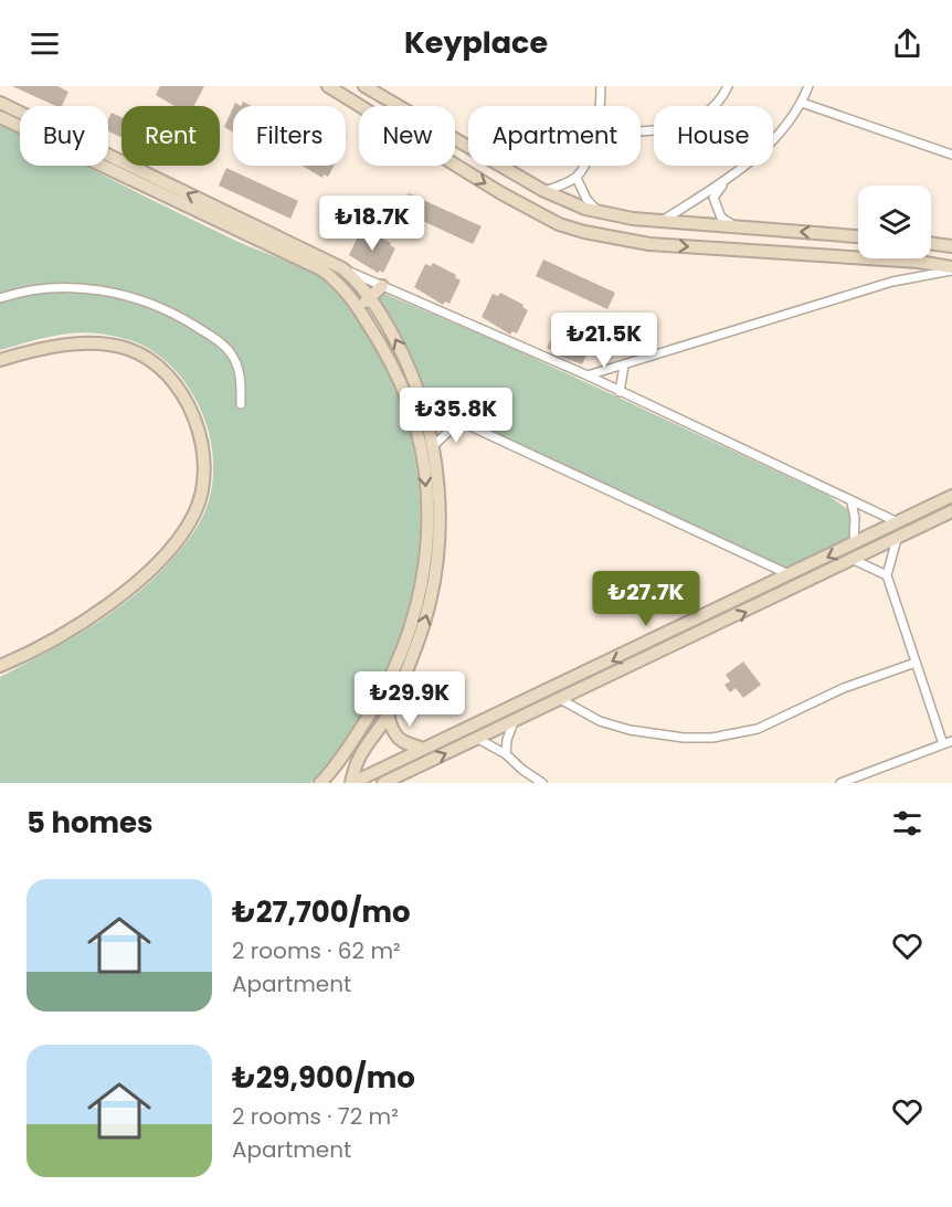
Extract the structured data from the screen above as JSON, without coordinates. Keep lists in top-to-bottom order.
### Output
{
  "page": {
    "header": "Keyplace",
    "chip": [
      "Buy",
      "Rent",
      "Filters",
      "New",
      "Apartment",
      "House"
    ],
    "price": [
      "₺18.7K",
      "₺21.5K",
      "₺35.8K",
      "₺27.7K",
      "₺29.9K"
    ],
    "heading": "5 homes",
    "list": [
      {
        "name": "₺27,700/mo",
        "note": "2 rooms · 62 m² · Apartment"
      },
      {
        "name": "₺29,900/mo",
        "note": "2 rooms · 72 m² · Apartment"
      }
    ]
  }
}
